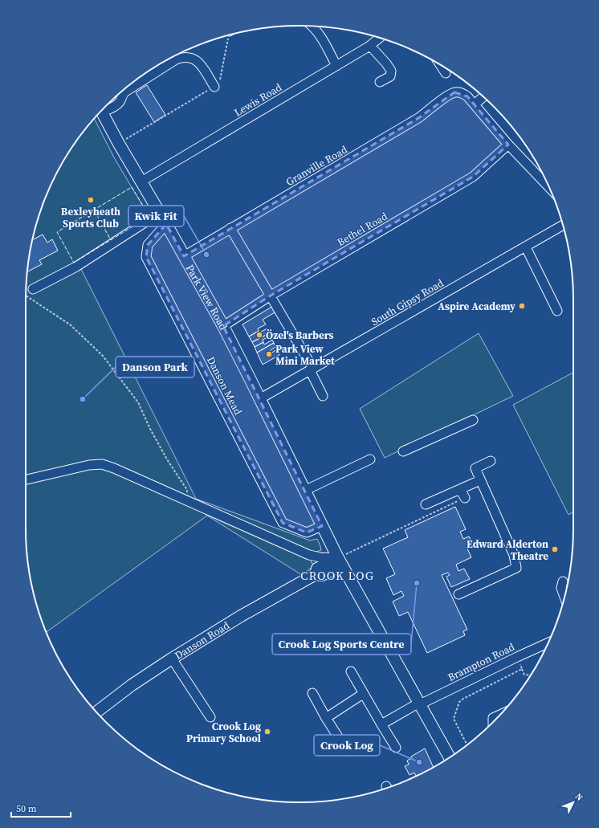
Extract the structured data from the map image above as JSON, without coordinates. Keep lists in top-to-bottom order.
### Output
{
  "streets": {
    "main road": ["Park View Road", "Danson Road"],
    "street": [
      "Lewis Road",
      "Granville Road",
      "Bethel Road",
      "South Gipsy Road",
      "Danson Mead",
      "Brampton Road"
    ]
  },
  "crossings": [
    ["Lewis Road", "Park View Road"],
    ["Granville Road", "Park View Road"],
    ["Bethel Road", "Park View Road"],
    ["Park View Road", "South Gipsy Road"],
    ["Park View Road", "Danson Mead"],
    ["Park View Road", "Danson Road"]
  ],
  "districts": ["CROOK LOG"],
  "places": [
    "Bexleyheath Sports Club",
    "Kwik Fit",
    "Aspire Academy",
    "Özel's Barbers",
    "Park View Mini Market",
    "Danson Park",
    "Edward Alderton Theatre",
    "Crook Log Sports Centre",
    "Crook Log Primary School",
    "Crook Log"
  ],
  "scale_bar": "50 m",
  "north": "top right"
}
